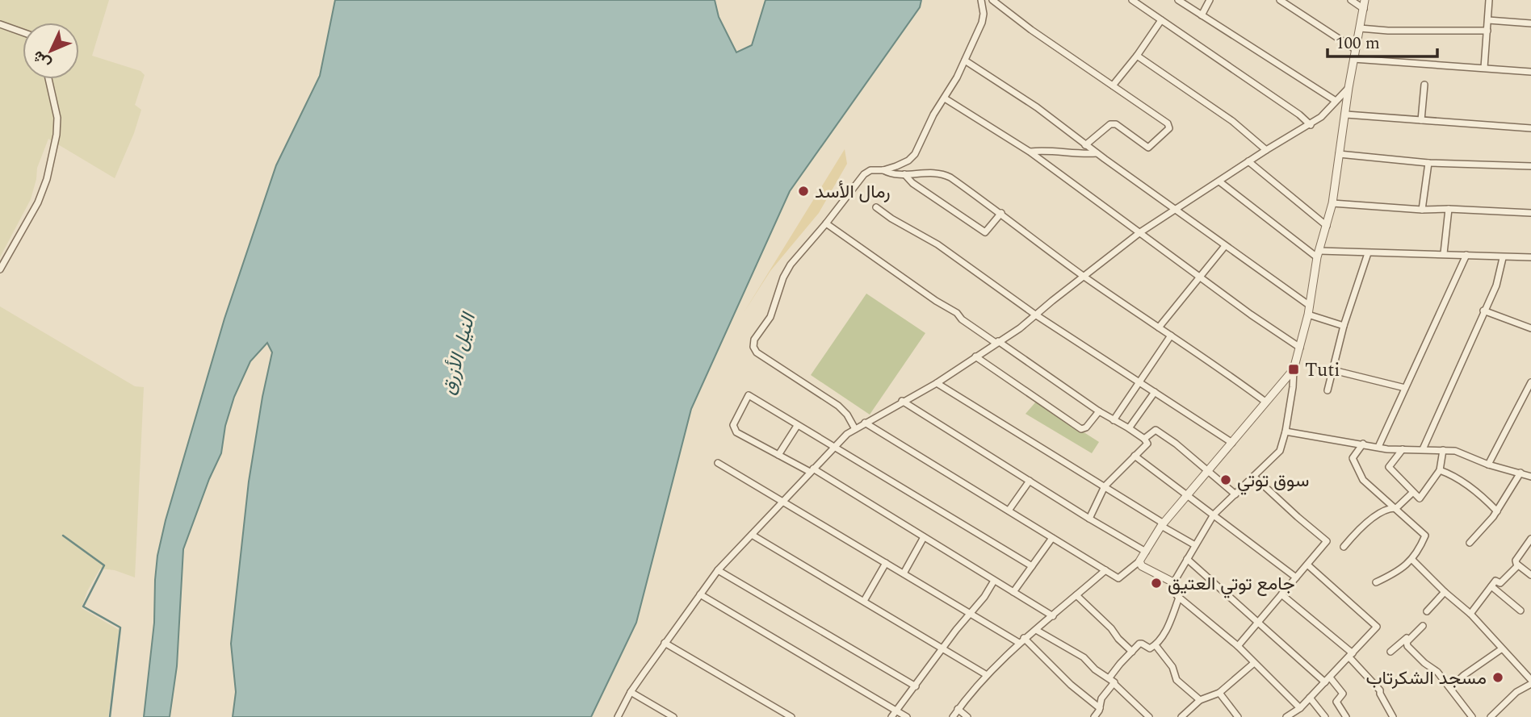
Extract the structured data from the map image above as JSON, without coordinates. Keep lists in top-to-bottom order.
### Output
{
  "water": ["النيل الأزرق"],
  "places": {
    "other": [
      "رمال الأسد",
      "سوق توتي",
      "جامع توتي العتيق",
      "مسجد الشكرتاب"
    ],
    "transit": ["Tuti"]
  },
  "scale_bar": "100 m",
  "north": "bottom left"
}
